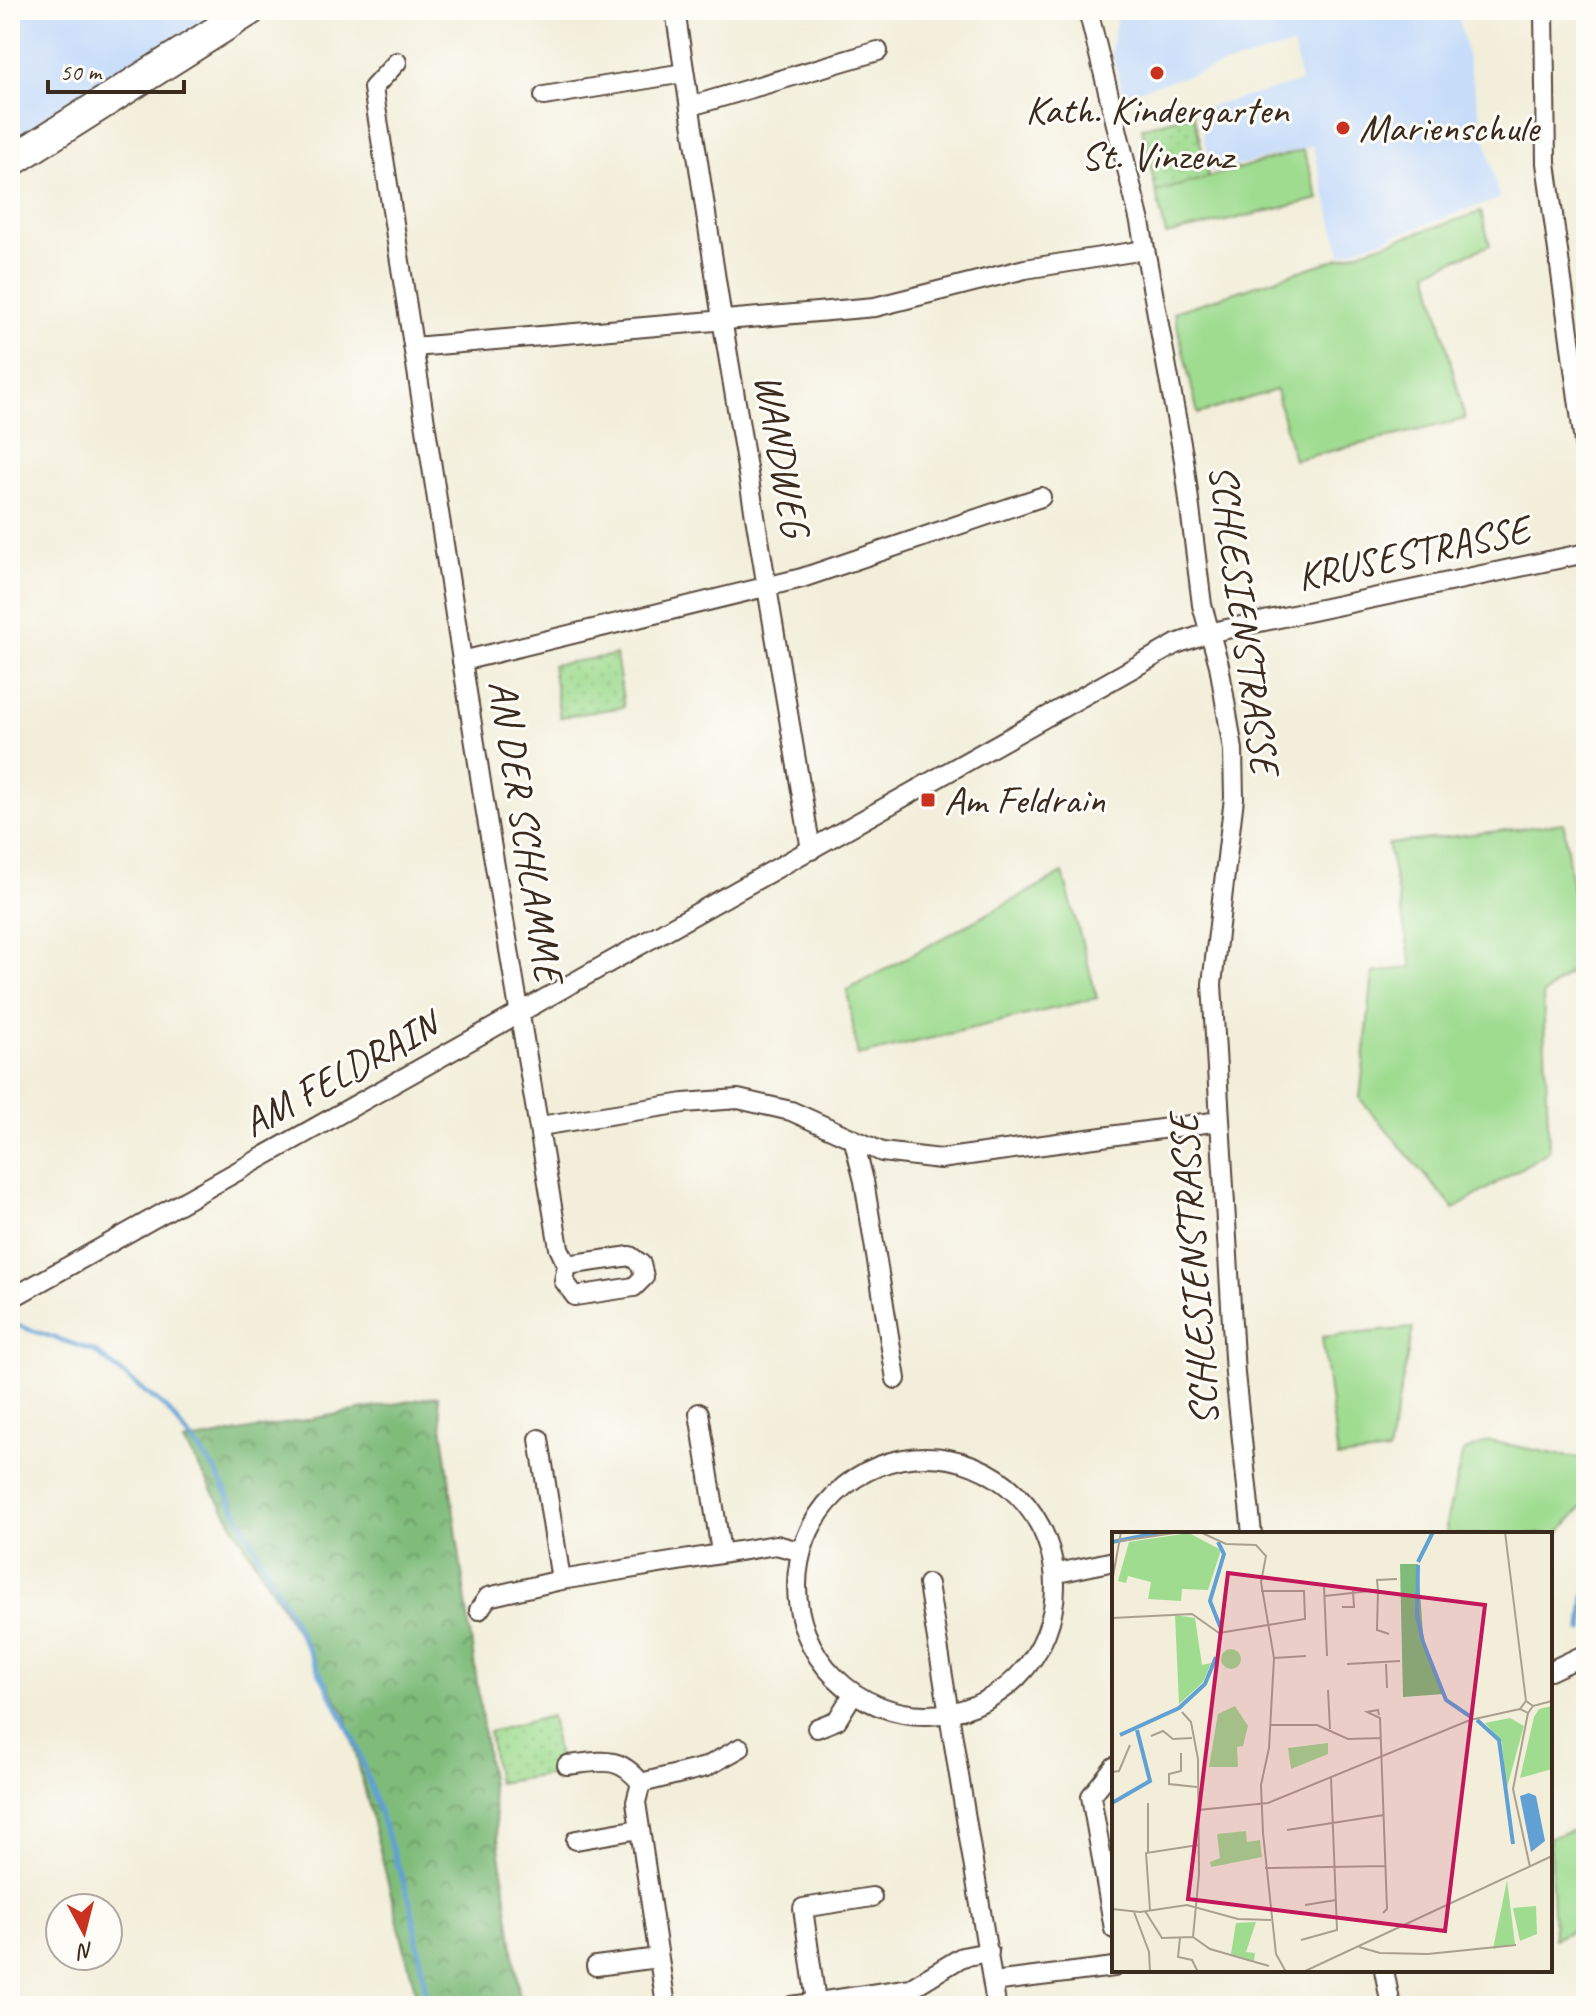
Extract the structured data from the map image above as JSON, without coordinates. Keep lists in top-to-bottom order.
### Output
{
  "streets": {
    "street": [
      "WANDWEG",
      "KRUSESTRASSE",
      "SCHLESIENSTRASSE",
      "AN DER SCHLAMME",
      "AM FELDRAIN"
    ]
  },
  "crossings": [
    ["WANDWEG", "AN DER SCHLAMME"],
    ["WANDWEG", "AM FELDRAIN"],
    ["KRUSESTRASSE", "SCHLESIENSTRASSE"],
    ["KRUSESTRASSE", "AM FELDRAIN"],
    ["SCHLESIENSTRASSE", "AM FELDRAIN"],
    ["AN DER SCHLAMME", "AM FELDRAIN"]
  ],
  "places": {
    "other": ["Kath. Kindergarten St. Vinzenz", "Marienschule"],
    "transit": ["Am Feldrain"]
  },
  "scale_bar": "50 m",
  "north": "bottom"
}
